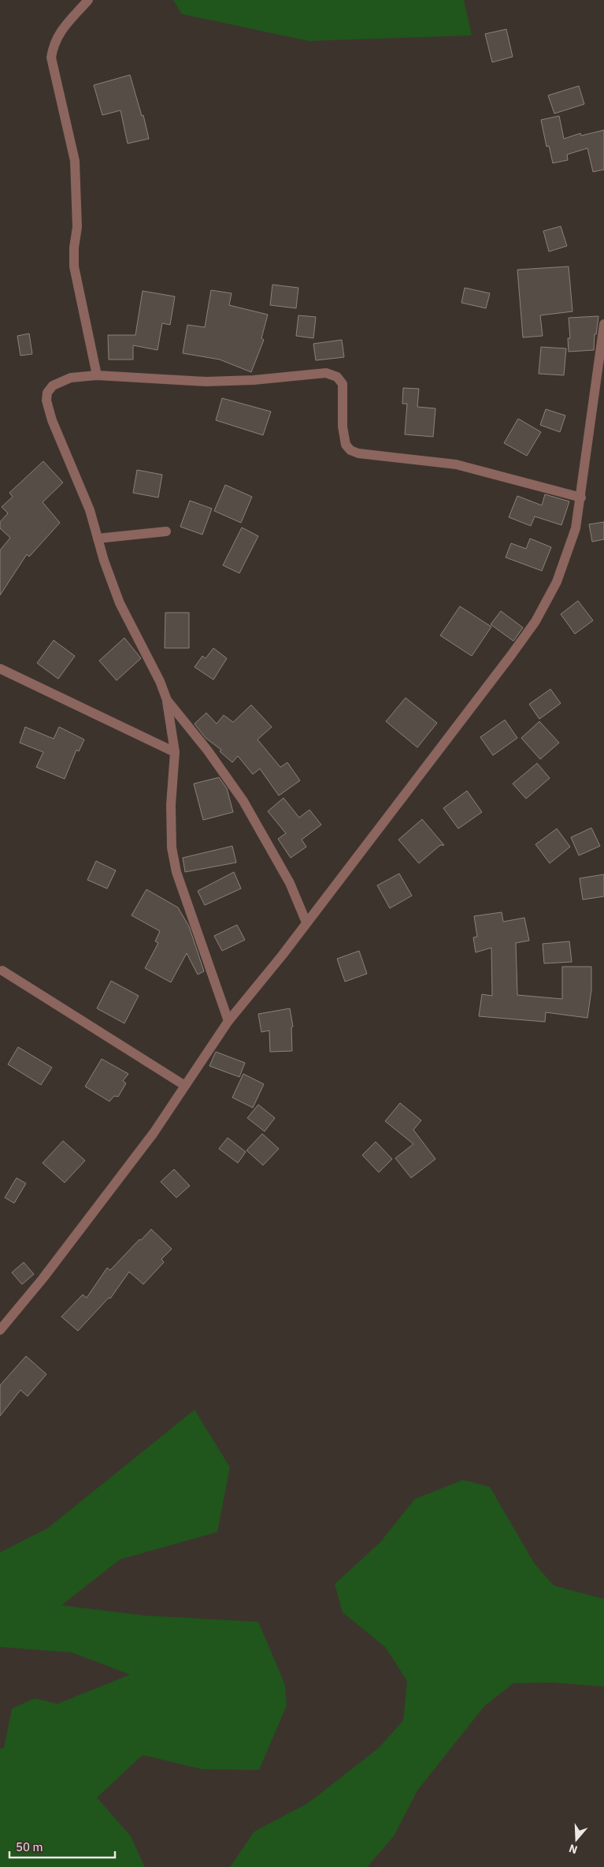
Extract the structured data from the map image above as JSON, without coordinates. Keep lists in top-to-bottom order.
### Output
{
  "scale_bar": "50 m",
  "north": "bottom"
}
